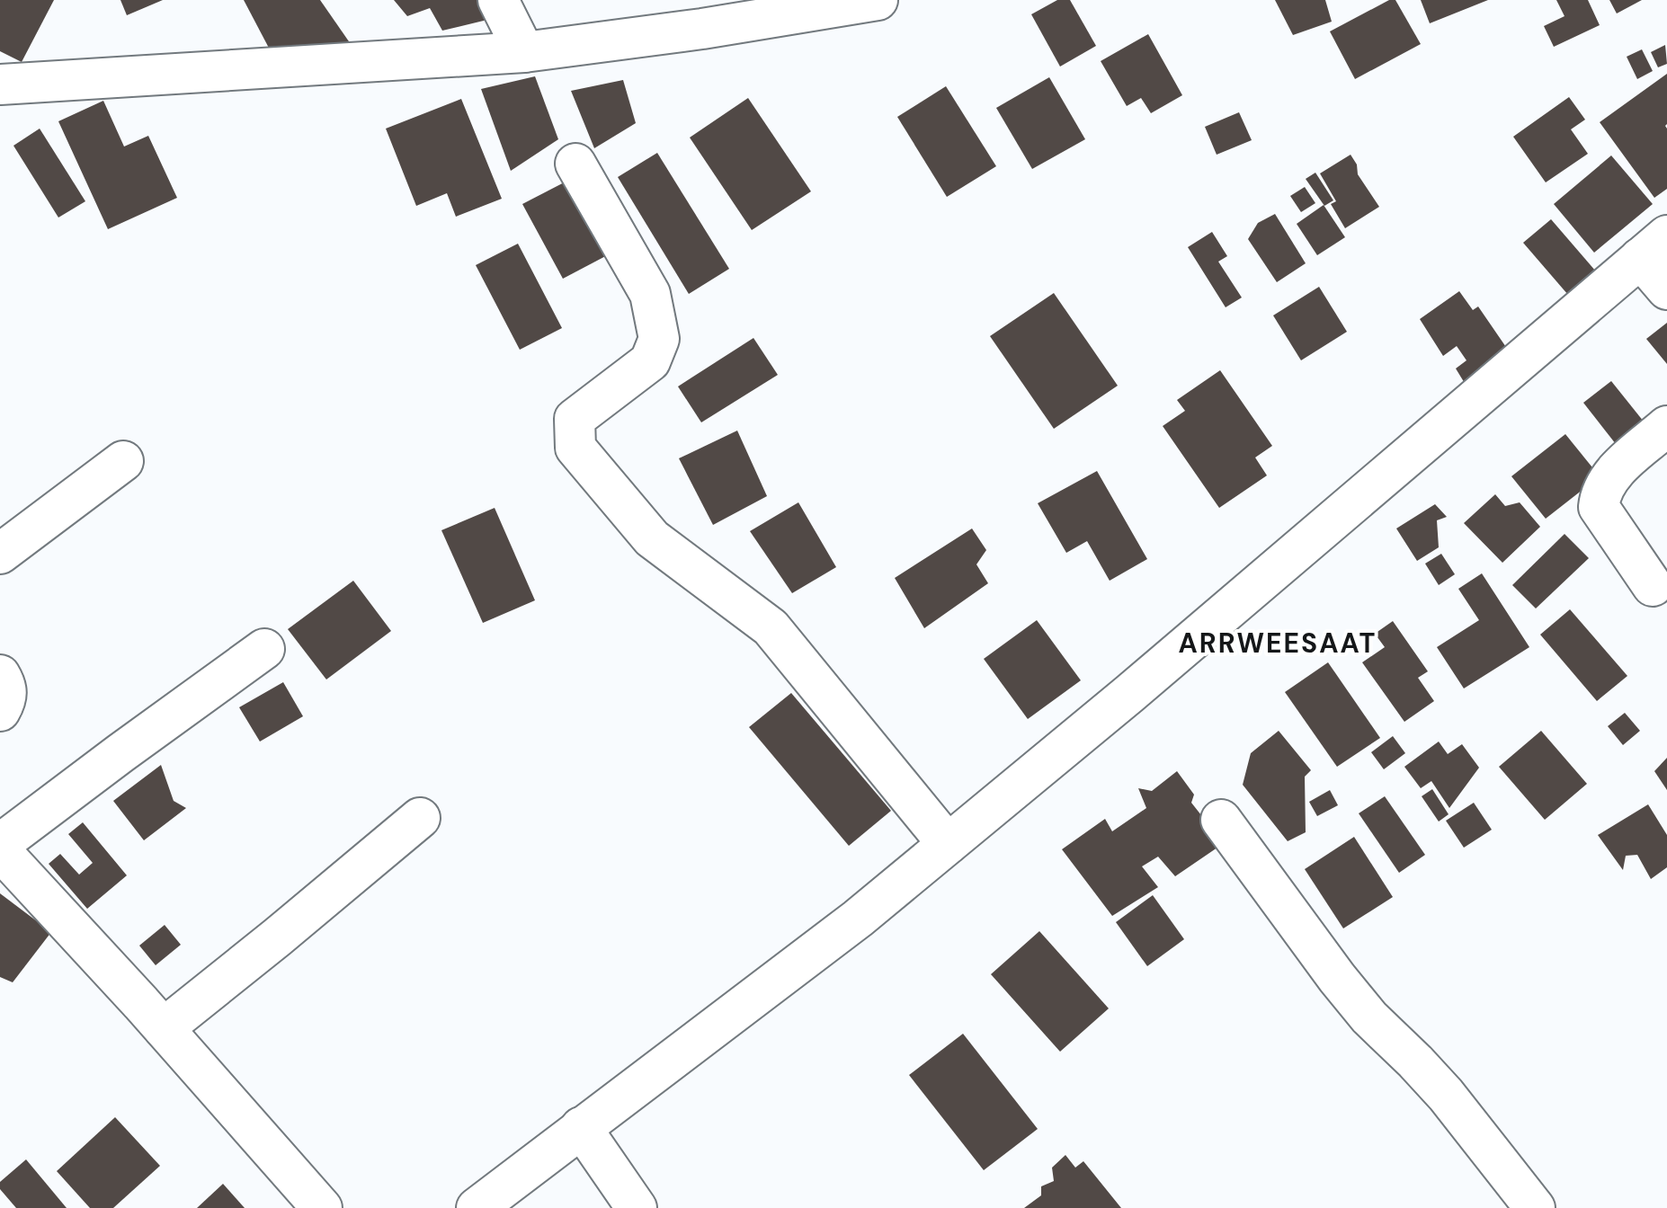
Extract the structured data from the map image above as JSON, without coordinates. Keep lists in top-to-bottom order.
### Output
{
  "districts": ["ARRWEESAAT"]
}
